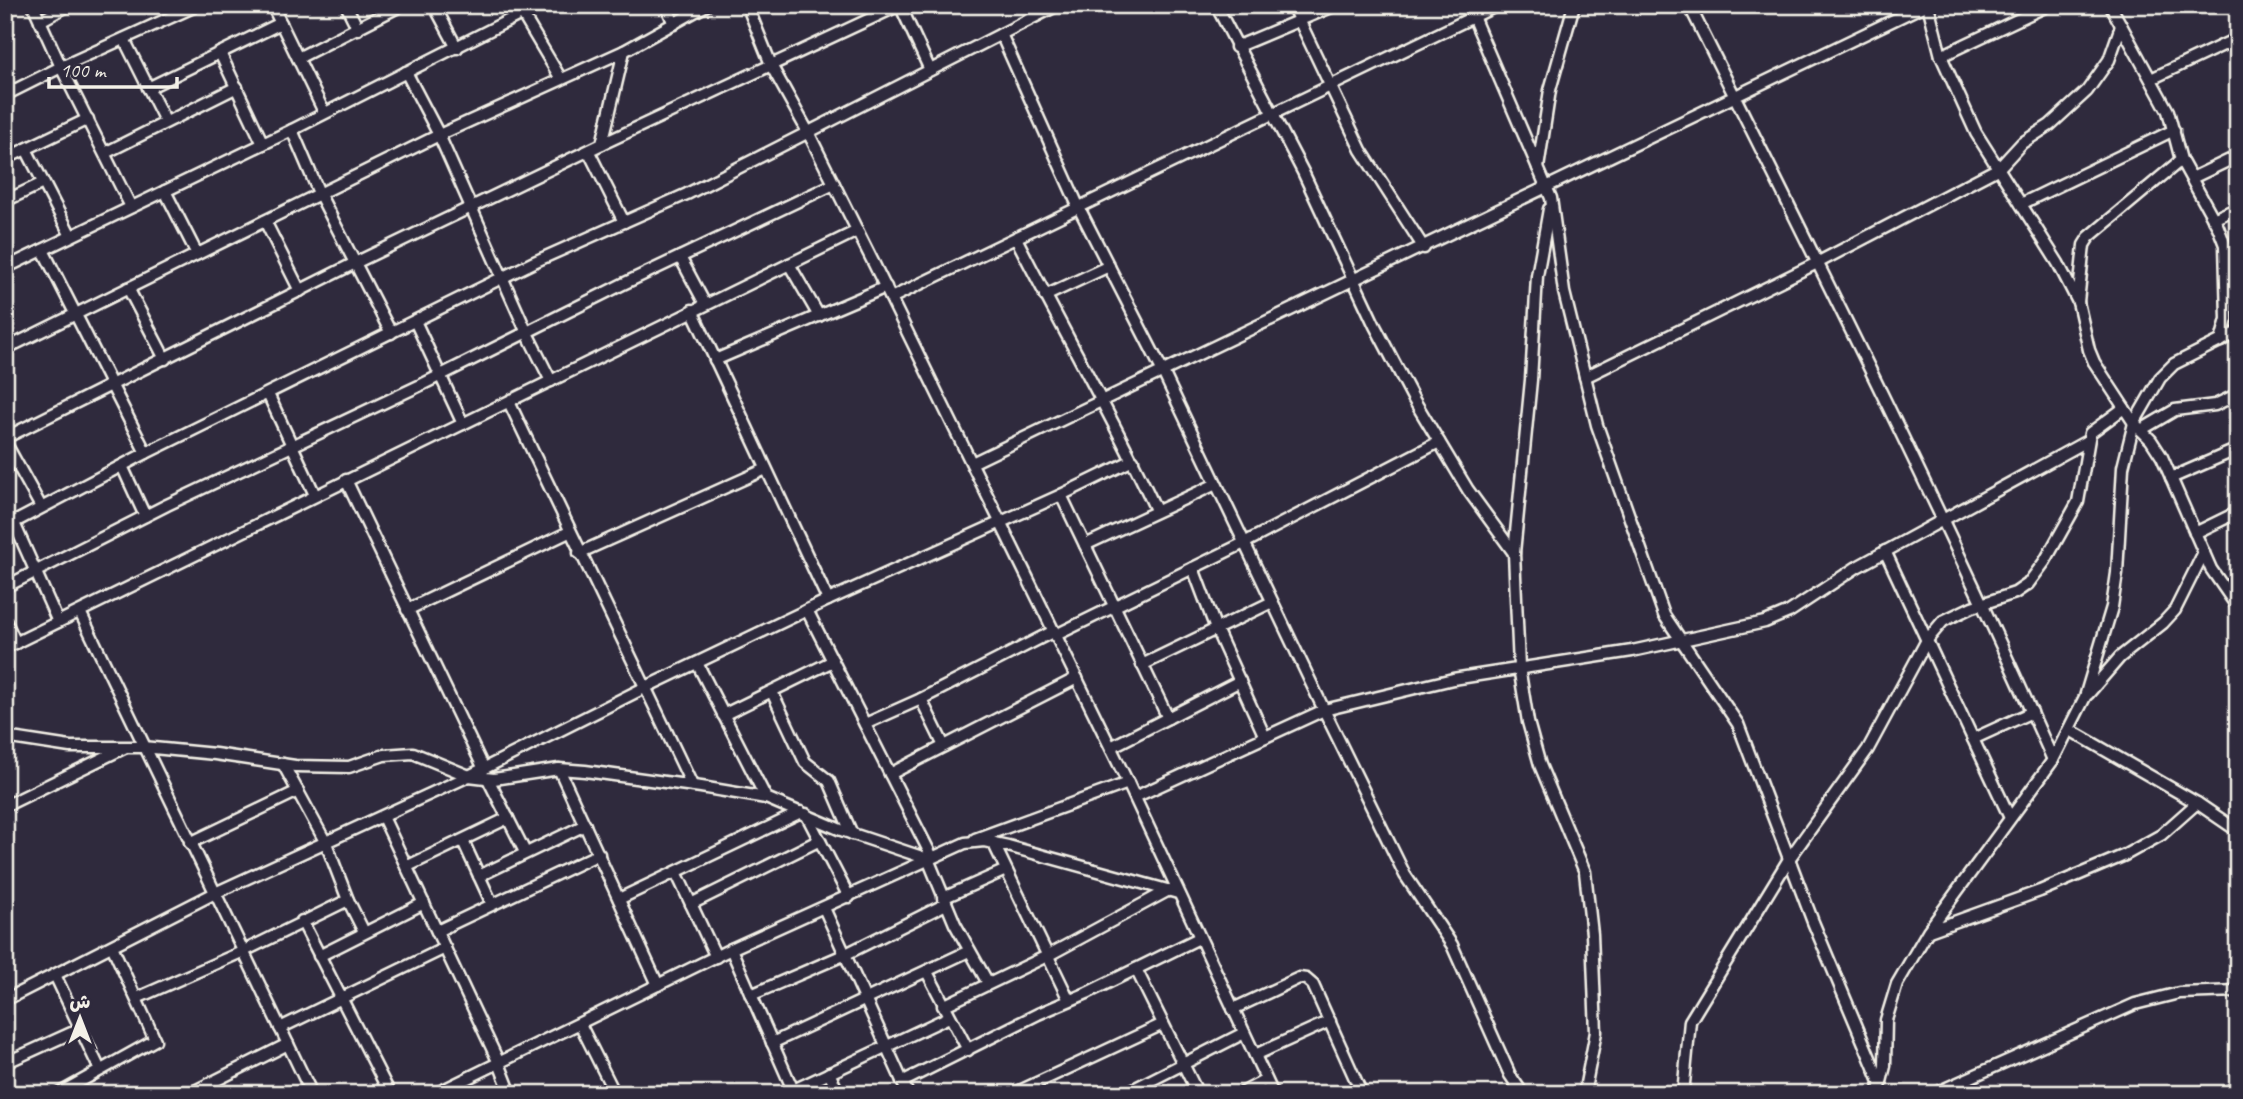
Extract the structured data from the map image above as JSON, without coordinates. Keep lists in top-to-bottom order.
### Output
{
  "scale_bar": "100 m",
  "north": "top"
}
